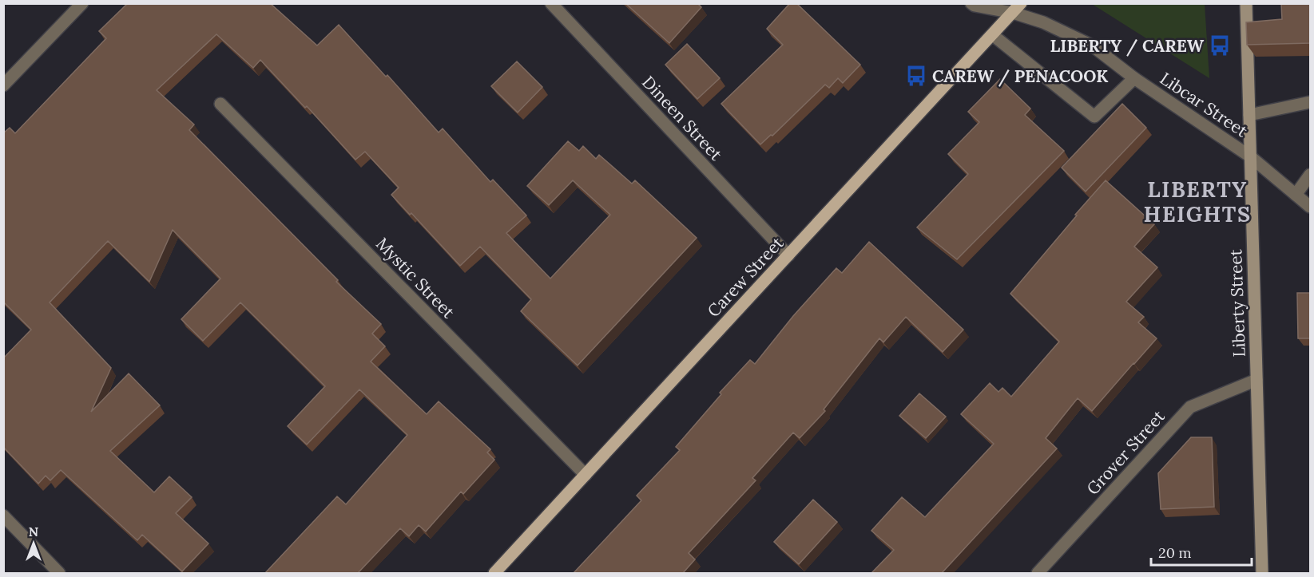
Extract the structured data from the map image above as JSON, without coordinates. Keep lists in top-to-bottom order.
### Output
{
  "streets": {
    "main road": ["Carew Street", "Liberty Street"],
    "street": [
      "Libcar Street",
      "Dineen Street",
      "Mystic Street",
      "Grover Street"
    ]
  },
  "crossings": [
    ["Libcar Street", "Carew Street"],
    ["Libcar Street", "Liberty Street"],
    ["Dineen Street", "Carew Street"],
    ["Carew Street", "Mystic Street"],
    ["Liberty Street", "Grover Street"]
  ],
  "districts": ["LIBERTY HEIGHTS"],
  "places": {
    "bus stop": ["LIBERTY / CAREW", "CAREW / PENACOOK"]
  },
  "scale_bar": "20 m",
  "north": "top"
}
